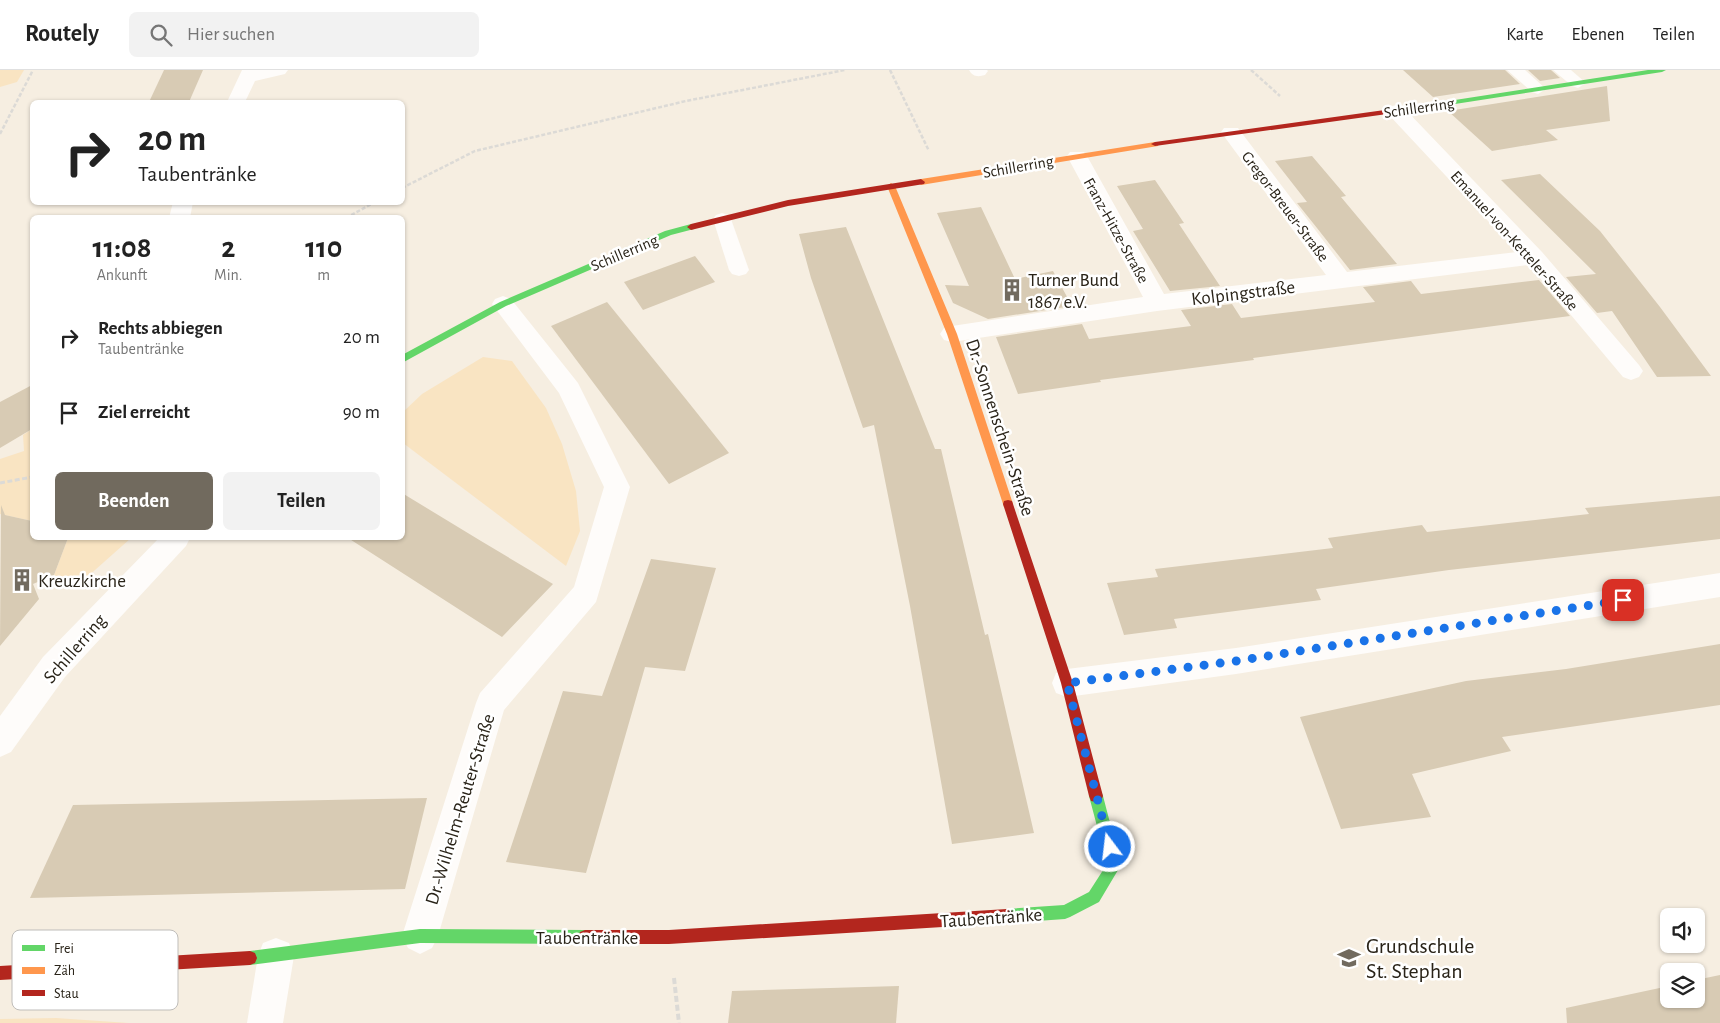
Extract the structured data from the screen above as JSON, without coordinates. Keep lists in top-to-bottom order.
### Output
{
  "streets": {
    "street": [
      "Schillerring",
      "Gregor-Breuer-Straße",
      "Franz-Hitze-Straße",
      "Emanuel-von-Ketteler-Straße",
      "Kolpingstraße",
      "Dr.-Sonnenschein-Straße",
      "Dr.-Wilhelm-Reuter-Straße",
      "Taubentränke"
    ]
  },
  "crossings": [
    ["Schillerring", "Gregor-Breuer-Straße"],
    ["Schillerring", "Franz-Hitze-Straße"],
    ["Schillerring", "Emanuel-von-Ketteler-Straße"],
    ["Schillerring", "Dr.-Sonnenschein-Straße"],
    ["Schillerring", "Dr.-Wilhelm-Reuter-Straße"],
    ["Gregor-Breuer-Straße", "Kolpingstraße"],
    ["Franz-Hitze-Straße", "Kolpingstraße"],
    ["Emanuel-von-Ketteler-Straße", "Kolpingstraße"],
    ["Kolpingstraße", "Dr.-Sonnenschein-Straße"],
    ["Dr.-Sonnenschein-Straße", "Taubentränke"],
    ["Dr.-Wilhelm-Reuter-Straße", "Taubentränke"]
  ],
  "places": {
    "building": ["Turner Bund 1867 e.V.", "Kreuzkirche"],
    "school or university": ["Grundschule St. Stephan"]
  },
  "legend": ["Frei", "Zäh", "Stau"],
  "page": {
    "header": "Routely",
    "search": "Hier suchen",
    "nav": ["Karte", "Ebenen", "Teilen"],
    "turn": ["20 m", "Taubentränke"],
    "eta": [
      "11:08",
      "Ankunft",
      "2",
      "Min.",
      "110",
      "m"
    ],
    "list": [
      {
        "name": "Rechts abbiegen",
        "note": "Taubentränke",
        "value": "20 m"
      },
      {
        "name": "Ziel erreicht",
        "value": "90 m"
      }
    ],
    "buttons": ["Beenden", "Teilen"]
  }
}
